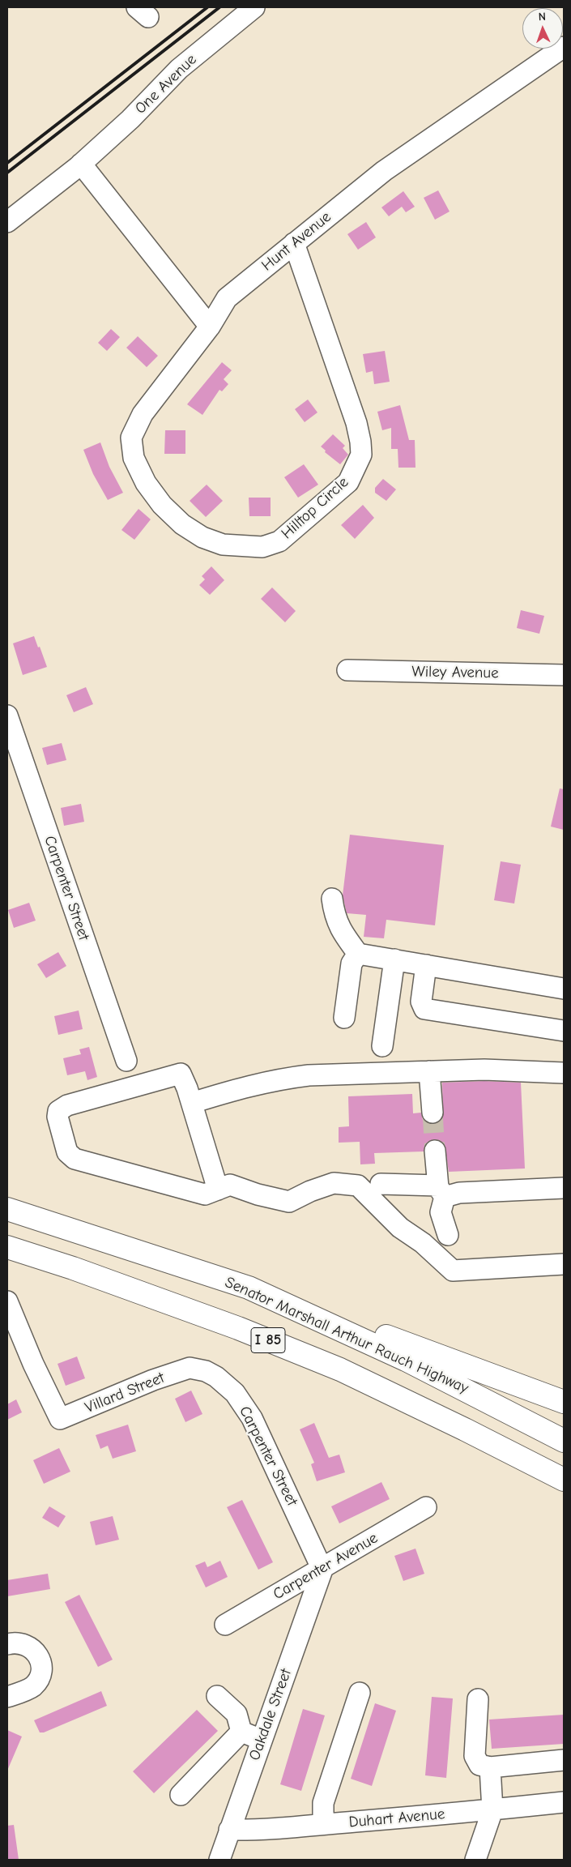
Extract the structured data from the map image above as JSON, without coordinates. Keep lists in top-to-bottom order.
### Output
{
  "streets": {
    "highway": ["Senator Marshall Arthur Rauch Highway", "I 85"],
    "street": [
      "One Avenue",
      "Hunt Avenue",
      "Hilltop Circle",
      "Wiley Avenue",
      "Carpenter Street",
      "Villard Street",
      "Carpenter Avenue",
      "Oakdale Street",
      "Duhart Avenue"
    ]
  },
  "crossings": [
    ["Hunt Avenue", "Hilltop Circle"],
    ["Carpenter Street", "Villard Street"],
    ["Carpenter Street", "Carpenter Avenue"],
    ["Carpenter Street", "Oakdale Street"],
    ["Carpenter Avenue", "Oakdale Street"],
    ["Oakdale Street", "Duhart Avenue"]
  ],
  "north": "top"
}
